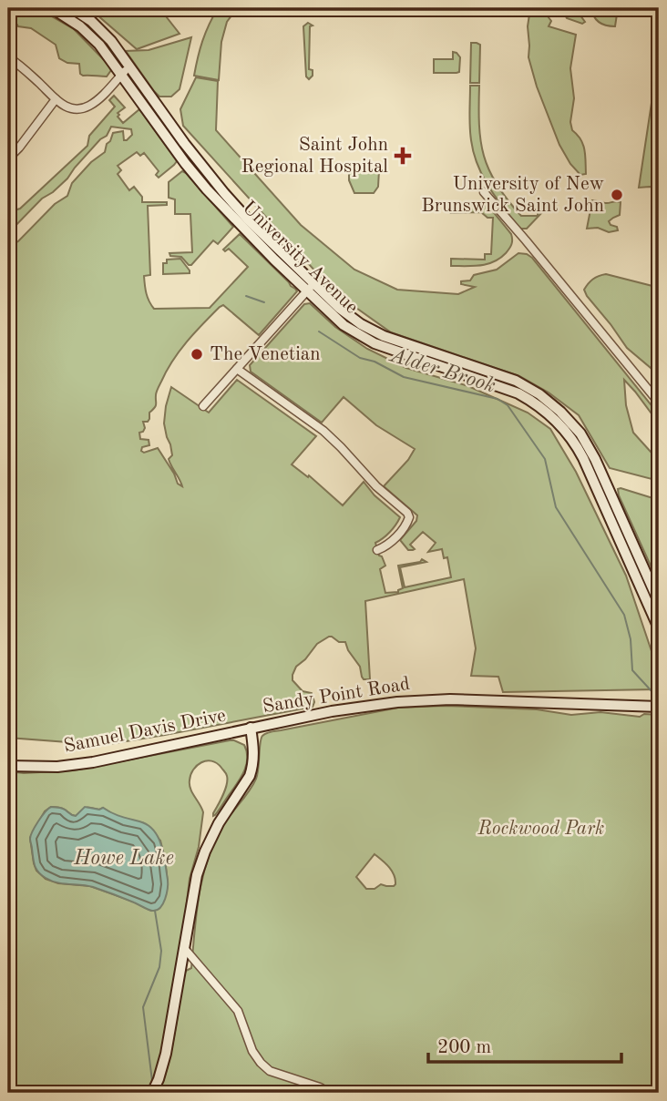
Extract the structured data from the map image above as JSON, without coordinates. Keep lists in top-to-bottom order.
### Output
{
  "streets": {
    "main road": ["University Avenue", "Sandy Point Road", "Samuel Davis Drive"]
  },
  "crossings": [
    ["Sandy Point Road", "Samuel Davis Drive"]
  ],
  "water": ["Alder Brook", "Howe Lake"],
  "parks": ["Rockwood Park"],
  "places": {
    "health": ["Saint John Regional Hospital"],
    "other": ["University of New Brunswick Saint John", "The Venetian"]
  },
  "scale_bar": "200 m"
}
